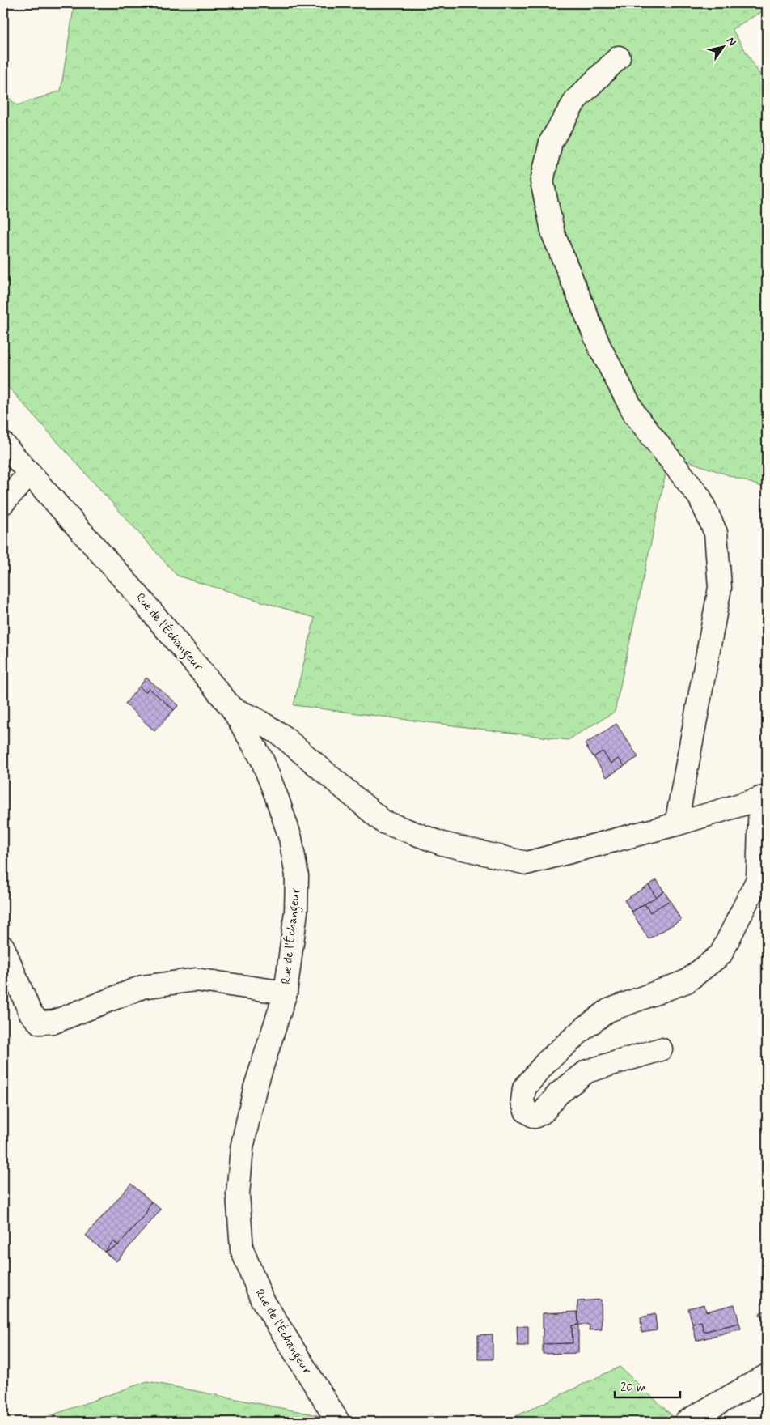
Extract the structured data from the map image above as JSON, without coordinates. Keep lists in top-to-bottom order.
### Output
{
  "streets": {
    "street": ["Rue de l'Échangeur"]
  },
  "scale_bar": "20 m",
  "north": "top right"
}
